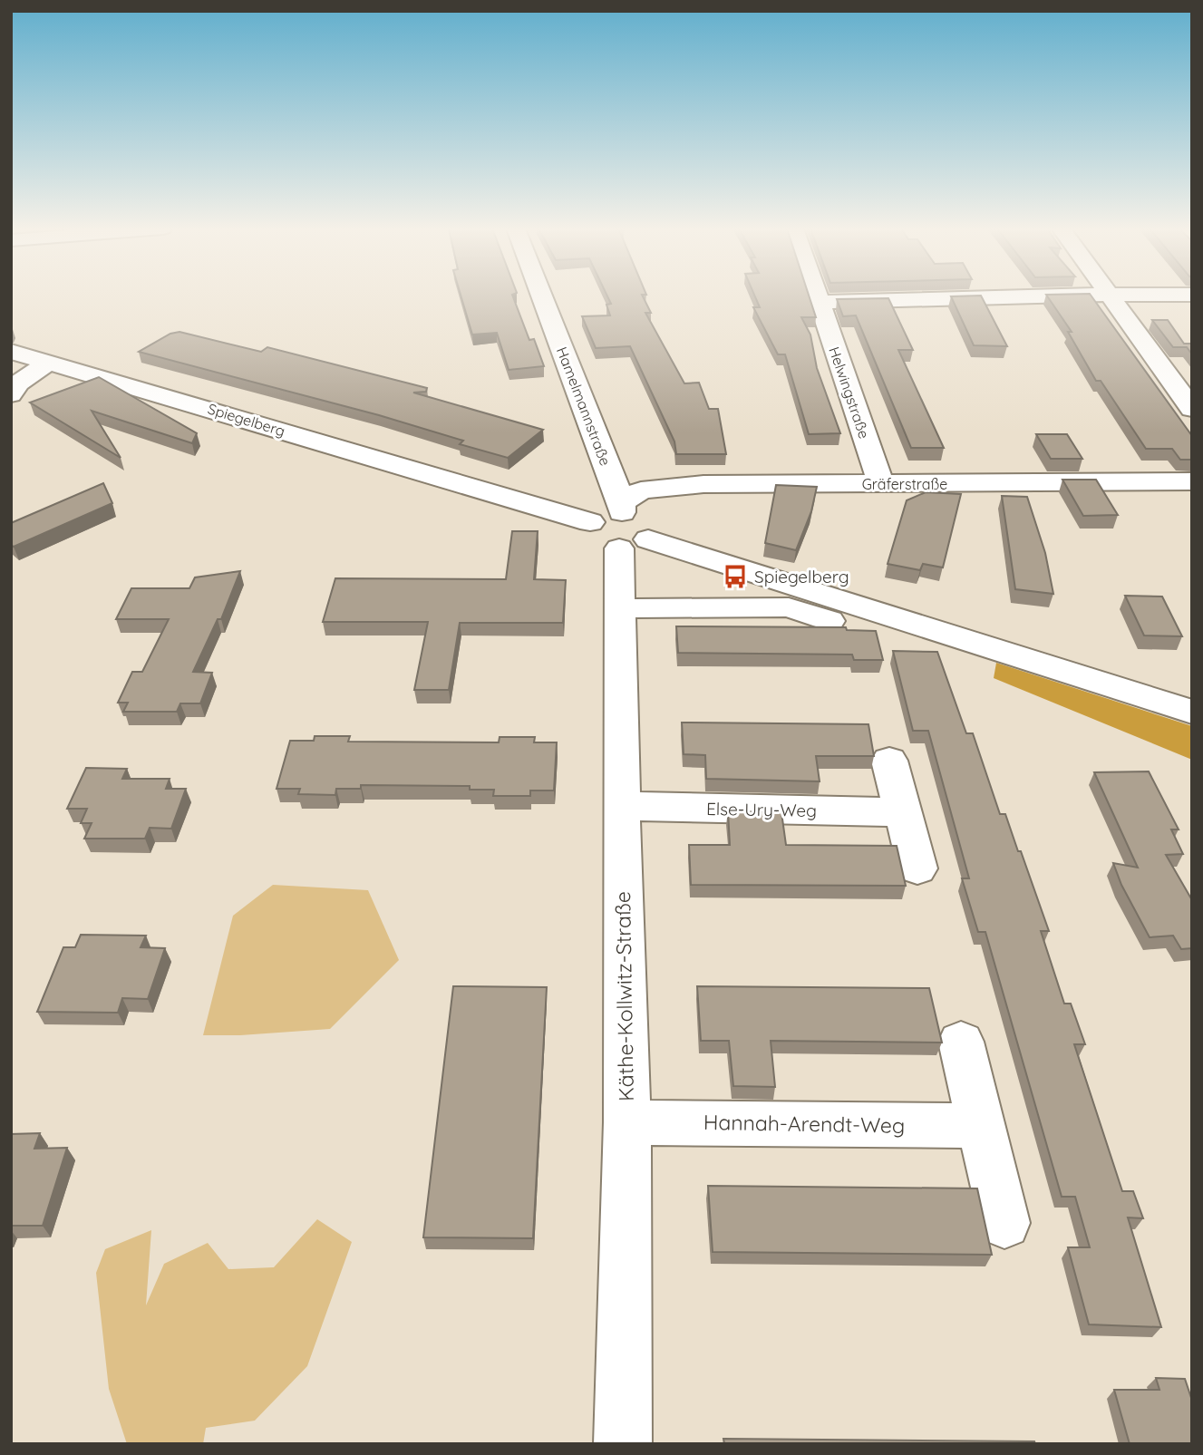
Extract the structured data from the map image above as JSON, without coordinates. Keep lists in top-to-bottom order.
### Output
{
  "streets": {
    "street": [
      "Helwingstraße",
      "Hamelmannstraße",
      "Spiegelberg",
      "Gräferstraße",
      "Else-Ury-Weg",
      "Käthe-Kollwitz-Straße",
      "Hannah-Arendt-Weg"
    ]
  },
  "crossings": [
    ["Helwingstraße", "Gräferstraße"],
    ["Hamelmannstraße", "Spiegelberg"],
    ["Hamelmannstraße", "Gräferstraße"],
    ["Hamelmannstraße", "Käthe-Kollwitz-Straße"],
    ["Spiegelberg", "Gräferstraße"],
    ["Spiegelberg", "Käthe-Kollwitz-Straße"],
    ["Gräferstraße", "Käthe-Kollwitz-Straße"],
    ["Else-Ury-Weg", "Käthe-Kollwitz-Straße"],
    ["Käthe-Kollwitz-Straße", "Hannah-Arendt-Weg"]
  ],
  "places": {
    "bus stop": ["Spiegelberg"]
  }
}
